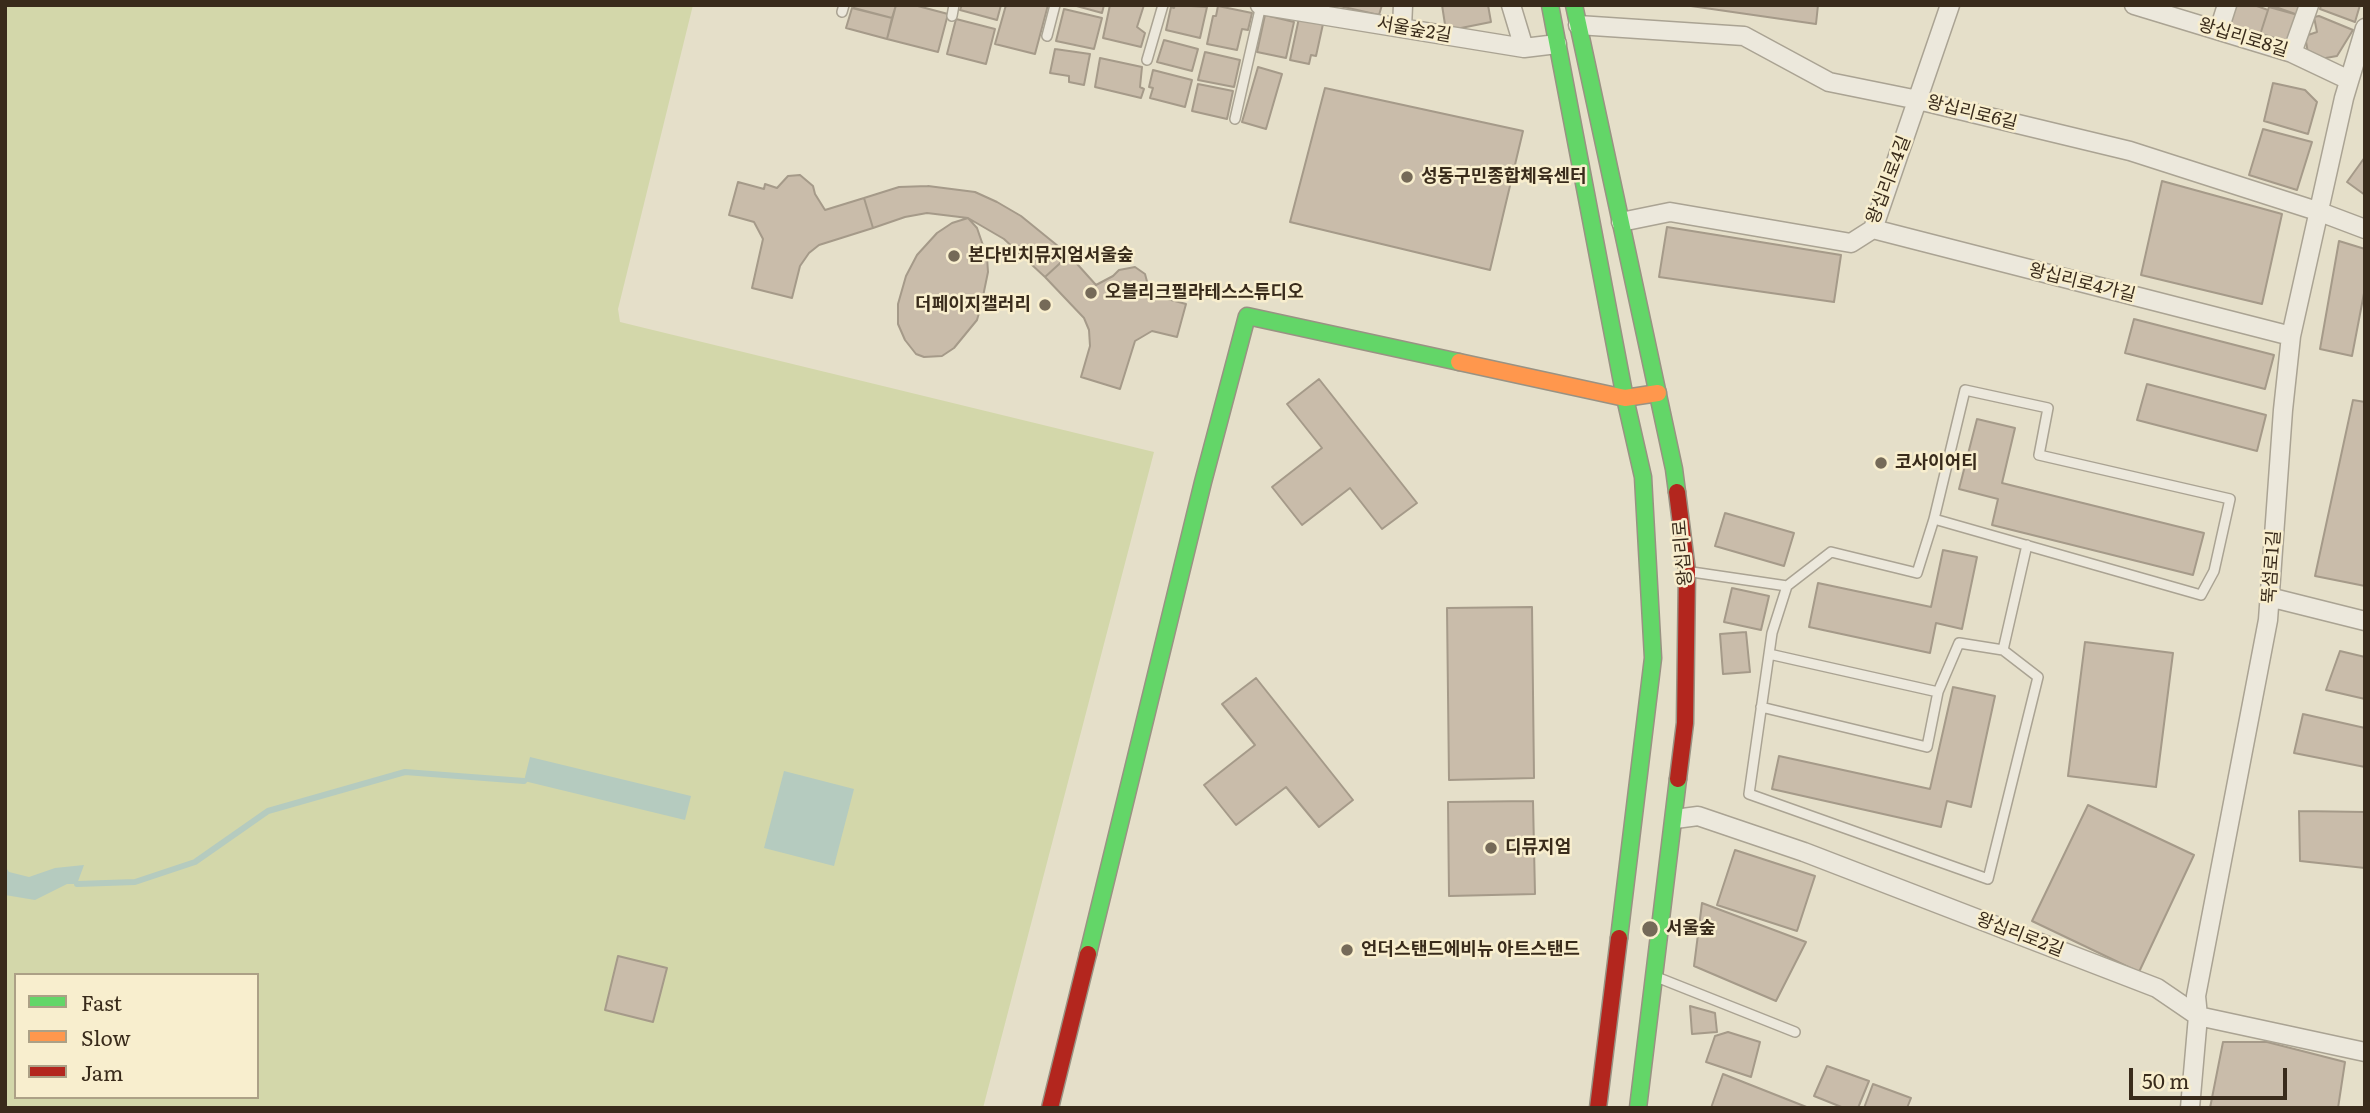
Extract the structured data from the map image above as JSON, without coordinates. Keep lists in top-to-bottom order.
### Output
{
  "streets": {
    "main road": ["왕십리로"],
    "street": [
      "서울숲2길",
      "왕십리로8길",
      "왕십리로6길",
      "왕십리로4길",
      "왕십리로4가길",
      "뚝섬로1길",
      "왕십리로2길"
    ]
  },
  "crossings": [
    ["서울숲2길", "왕십리로"],
    ["왕십리로8길", "뚝섬로1길"],
    ["왕십리로6길", "왕십리로4길"],
    ["왕십리로6길", "왕십리로"],
    ["왕십리로6길", "뚝섬로1길"],
    ["왕십리로4길", "왕십리로4가길"],
    ["왕십리로4길", "왕십리로"],
    ["왕십리로4가길", "뚝섬로1길"],
    ["왕십리로", "왕십리로2길"],
    ["뚝섬로1길", "왕십리로2길"]
  ],
  "places": [
    "성동구민종합체육센터",
    "본다빈치뮤지엄서울숲",
    "오블리크필라테스스튜디오",
    "더페이지갤러리",
    "코사이어티",
    "디뮤지엄",
    "서울숲",
    "언더스탠드에비뉴 아트스탠드"
  ],
  "legend": ["Fast", "Slow", "Jam"],
  "scale_bar": "50 m"
}
